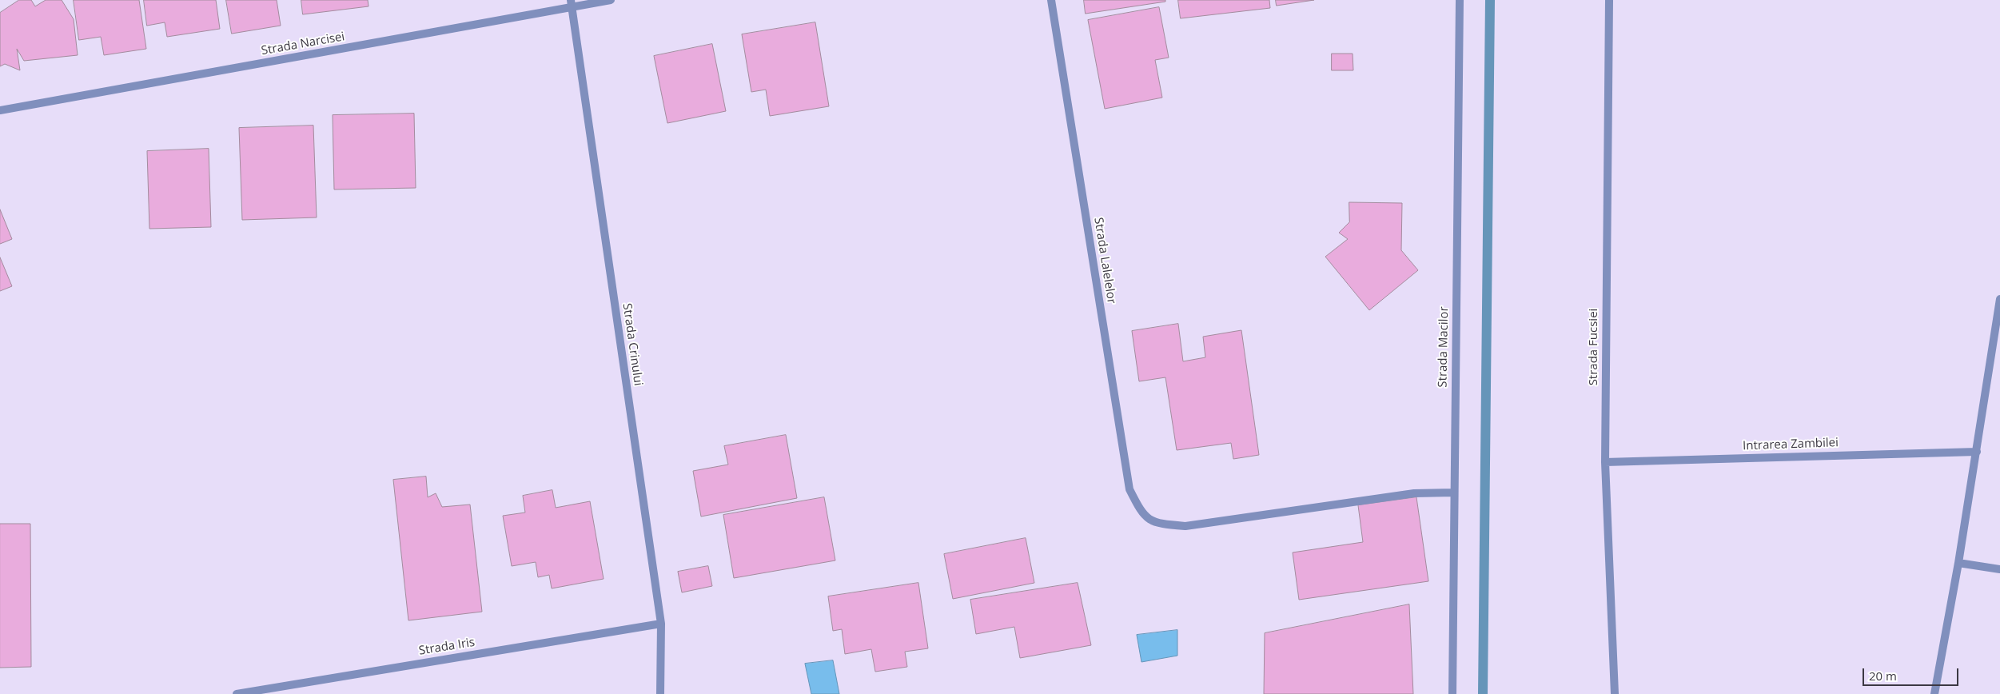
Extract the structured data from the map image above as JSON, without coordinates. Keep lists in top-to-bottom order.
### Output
{
  "streets": {
    "street": [
      "Strada Narcisei",
      "Strada Lalelelor",
      "Strada Crinului",
      "Strada Macilor",
      "Strada Fucsiei",
      "Intrarea Zambilei",
      "Strada Iris"
    ]
  },
  "crossings": [
    ["Strada Narcisei", "Strada Crinului"],
    ["Strada Lalelelor", "Strada Macilor"],
    ["Strada Crinului", "Strada Iris"],
    ["Strada Fucsiei", "Intrarea Zambilei"]
  ],
  "scale_bar": "20 m"
}
